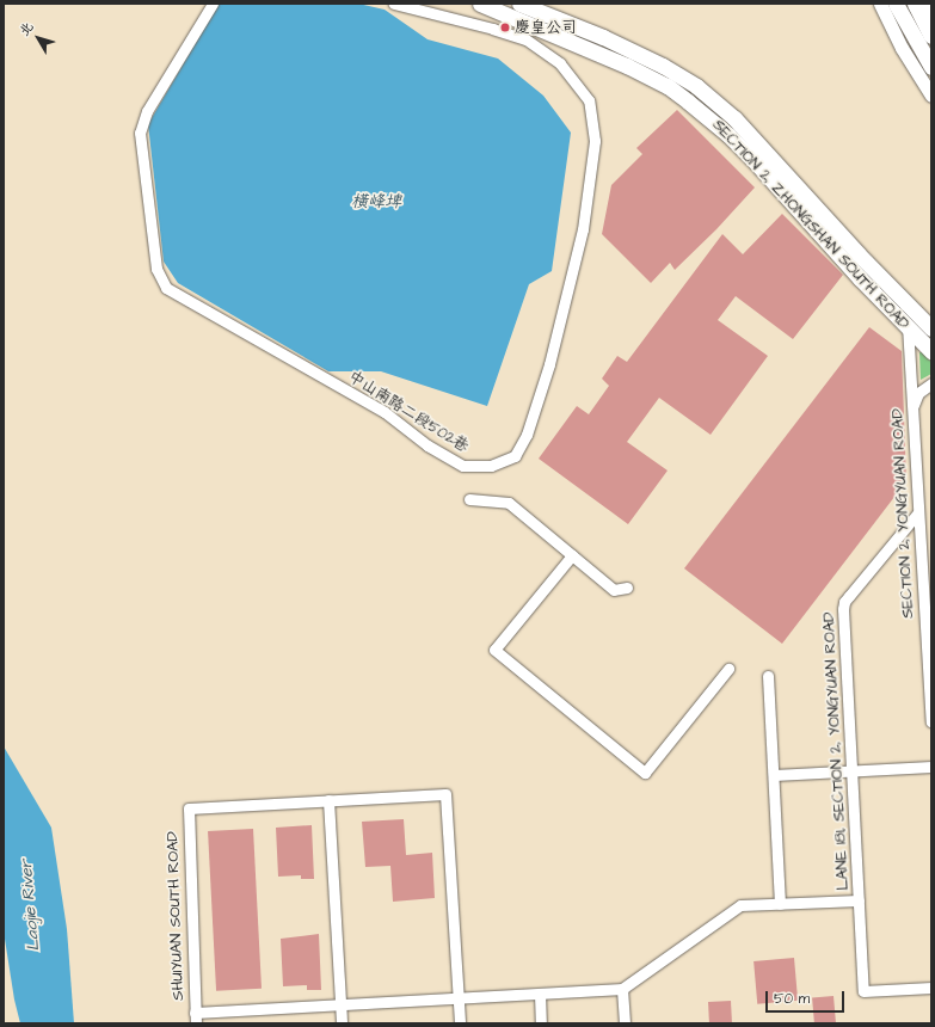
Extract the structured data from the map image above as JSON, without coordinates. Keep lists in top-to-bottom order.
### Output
{
  "streets": {
    "main road": ["SECTION 2, ZHONGSHAN SOUTH ROAD"],
    "street": [
      "中山南路二段502巷",
      "SECTION 2, YONGYUAN ROAD",
      "LANE 181, SECTION 2, YONGYUAN ROAD",
      "SHUIYUAN SOUTH ROAD"
    ]
  },
  "crossings": [
    ["SECTION 2, ZHONGSHAN SOUTH ROAD", "SECTION 2, YONGYUAN ROAD"],
    ["SECTION 2, YONGYUAN ROAD", "LANE 181, SECTION 2, YONGYUAN ROAD"]
  ],
  "water": ["橫峰埤", "Laojie River"],
  "places": ["慶皇公司"],
  "scale_bar": "50 m",
  "north": "top left"
}
